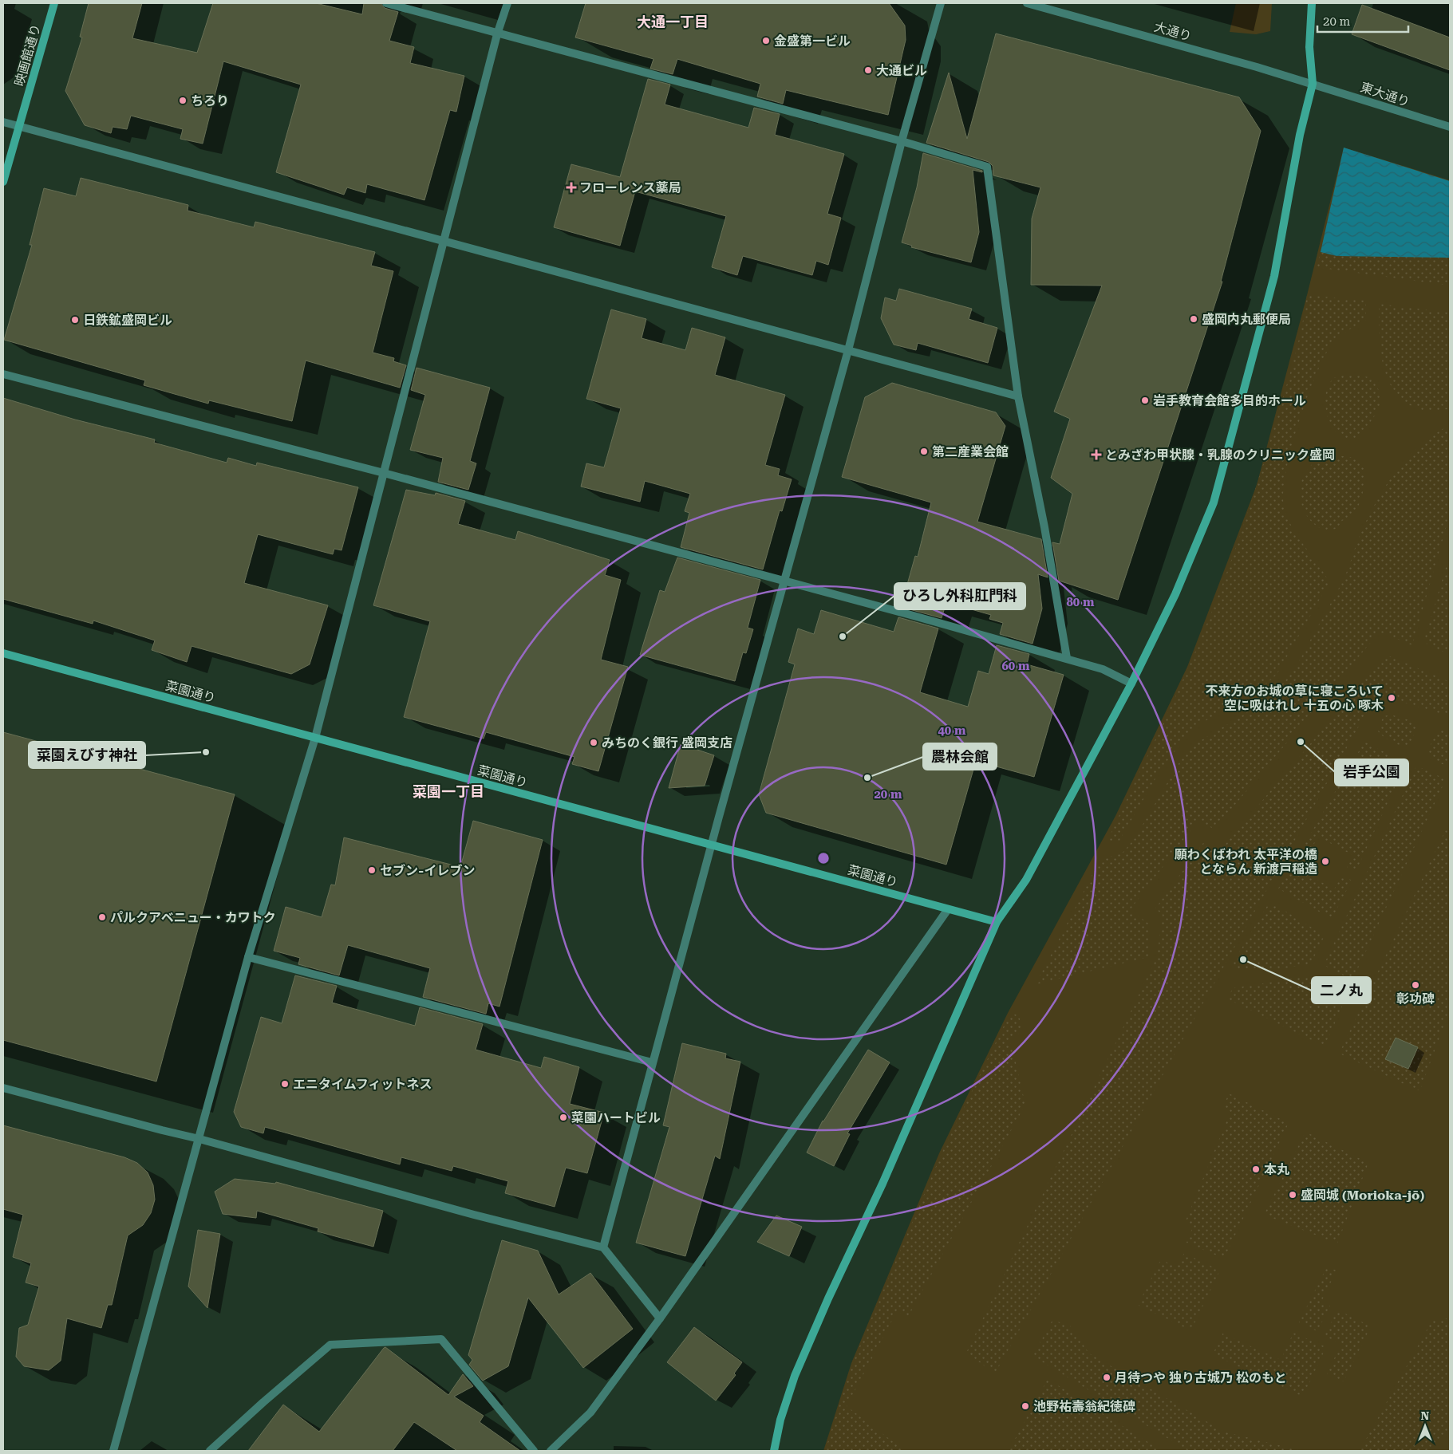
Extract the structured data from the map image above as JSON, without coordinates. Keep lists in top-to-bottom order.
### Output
{
  "streets": {
    "street": [
      "大通り",
      "映画館通り",
      "東大通り",
      "菜園通り"
    ]
  },
  "crossings": [
    ["大通り", "東大通り"]
  ],
  "districts": ["大通一丁目", "菜園一丁目"],
  "places": {
    "other": [
      "金盛第一ビル",
      "大通ビル",
      "ちろり",
      "盛岡内丸郵便局",
      "日鉄鉱盛岡ビル",
      "岩手教育会館多目的ホール",
      "第二産業会館",
      "ひろし外科肛門科",
      "不来方のお城の草に寝ころいて 空に吸はれし 十五の心 啄木",
      "岩手公園",
      "みちのく銀行 盛岡支店",
      "菜園えびす神社",
      "農林会館",
      "願わくばわれ 太平洋の橋 とならん 新渡戸稲造",
      "セブン-イレブン",
      "パルクアベニュー・カワトク",
      "二ノ丸",
      "彰功碑",
      "エニタイムフィットネス",
      "菜園ハートビル",
      "本丸",
      "盛岡城 (Morioka-jō)",
      "月待つや 独り古城乃 松のもと",
      "池野祐壽翁紀徳碑"
    ],
    "health": ["フローレンス薬局", "とみざわ甲状腺・乳腺のクリニック盛岡"]
  },
  "scale_bar": "20 m",
  "north": "top",
  "rings": [
    "80 m",
    "60 m",
    "40 m",
    "20 m"
  ]
}
